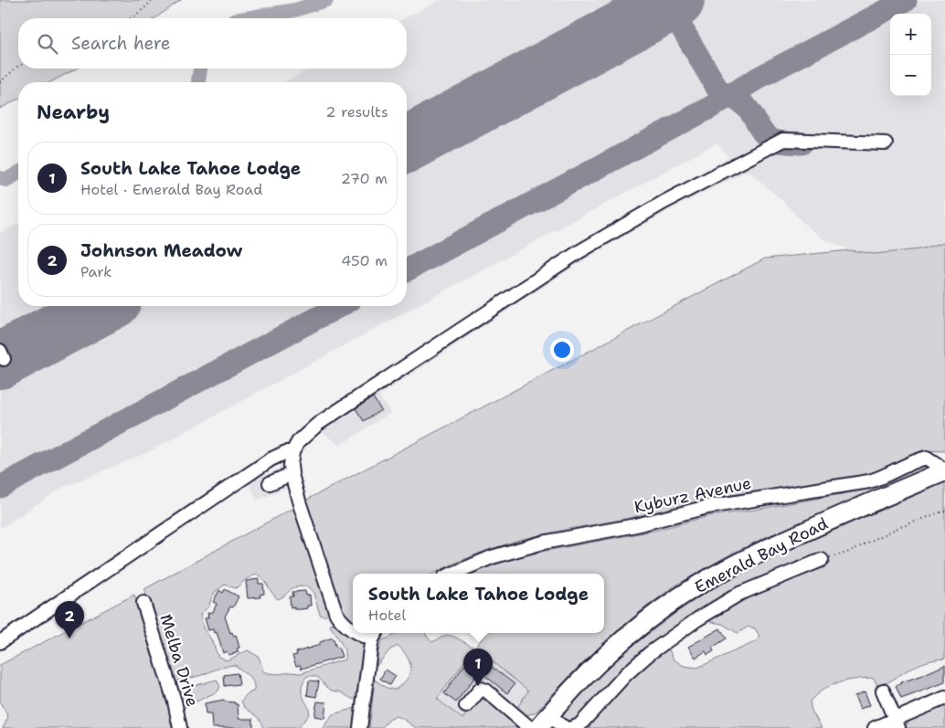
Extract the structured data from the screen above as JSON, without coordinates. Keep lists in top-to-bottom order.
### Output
{
  "streets": {
    "highway": ["Emerald Bay Road"],
    "street": ["Kyburz Avenue", "Melba Drive"]
  },
  "crossings": [
    ["Kyburz Avenue", "Emerald Bay Road"]
  ],
  "page": {
    "map_buttons": ["+", "−"],
    "search": "Search here",
    "heading": ["Nearby", "2 results"],
    "list": [
      {
        "mark": "1",
        "name": "South Lake Tahoe Lodge",
        "note": "Hotel · Emerald Bay Road",
        "value": "270 m"
      },
      {
        "mark": "2",
        "name": "Johnson Meadow",
        "note": "Park",
        "value": "450 m"
      }
    ],
    "popup": ["South Lake Tahoe Lodge", "Hotel"],
    "pins": ["2", "1"]
  }
}
